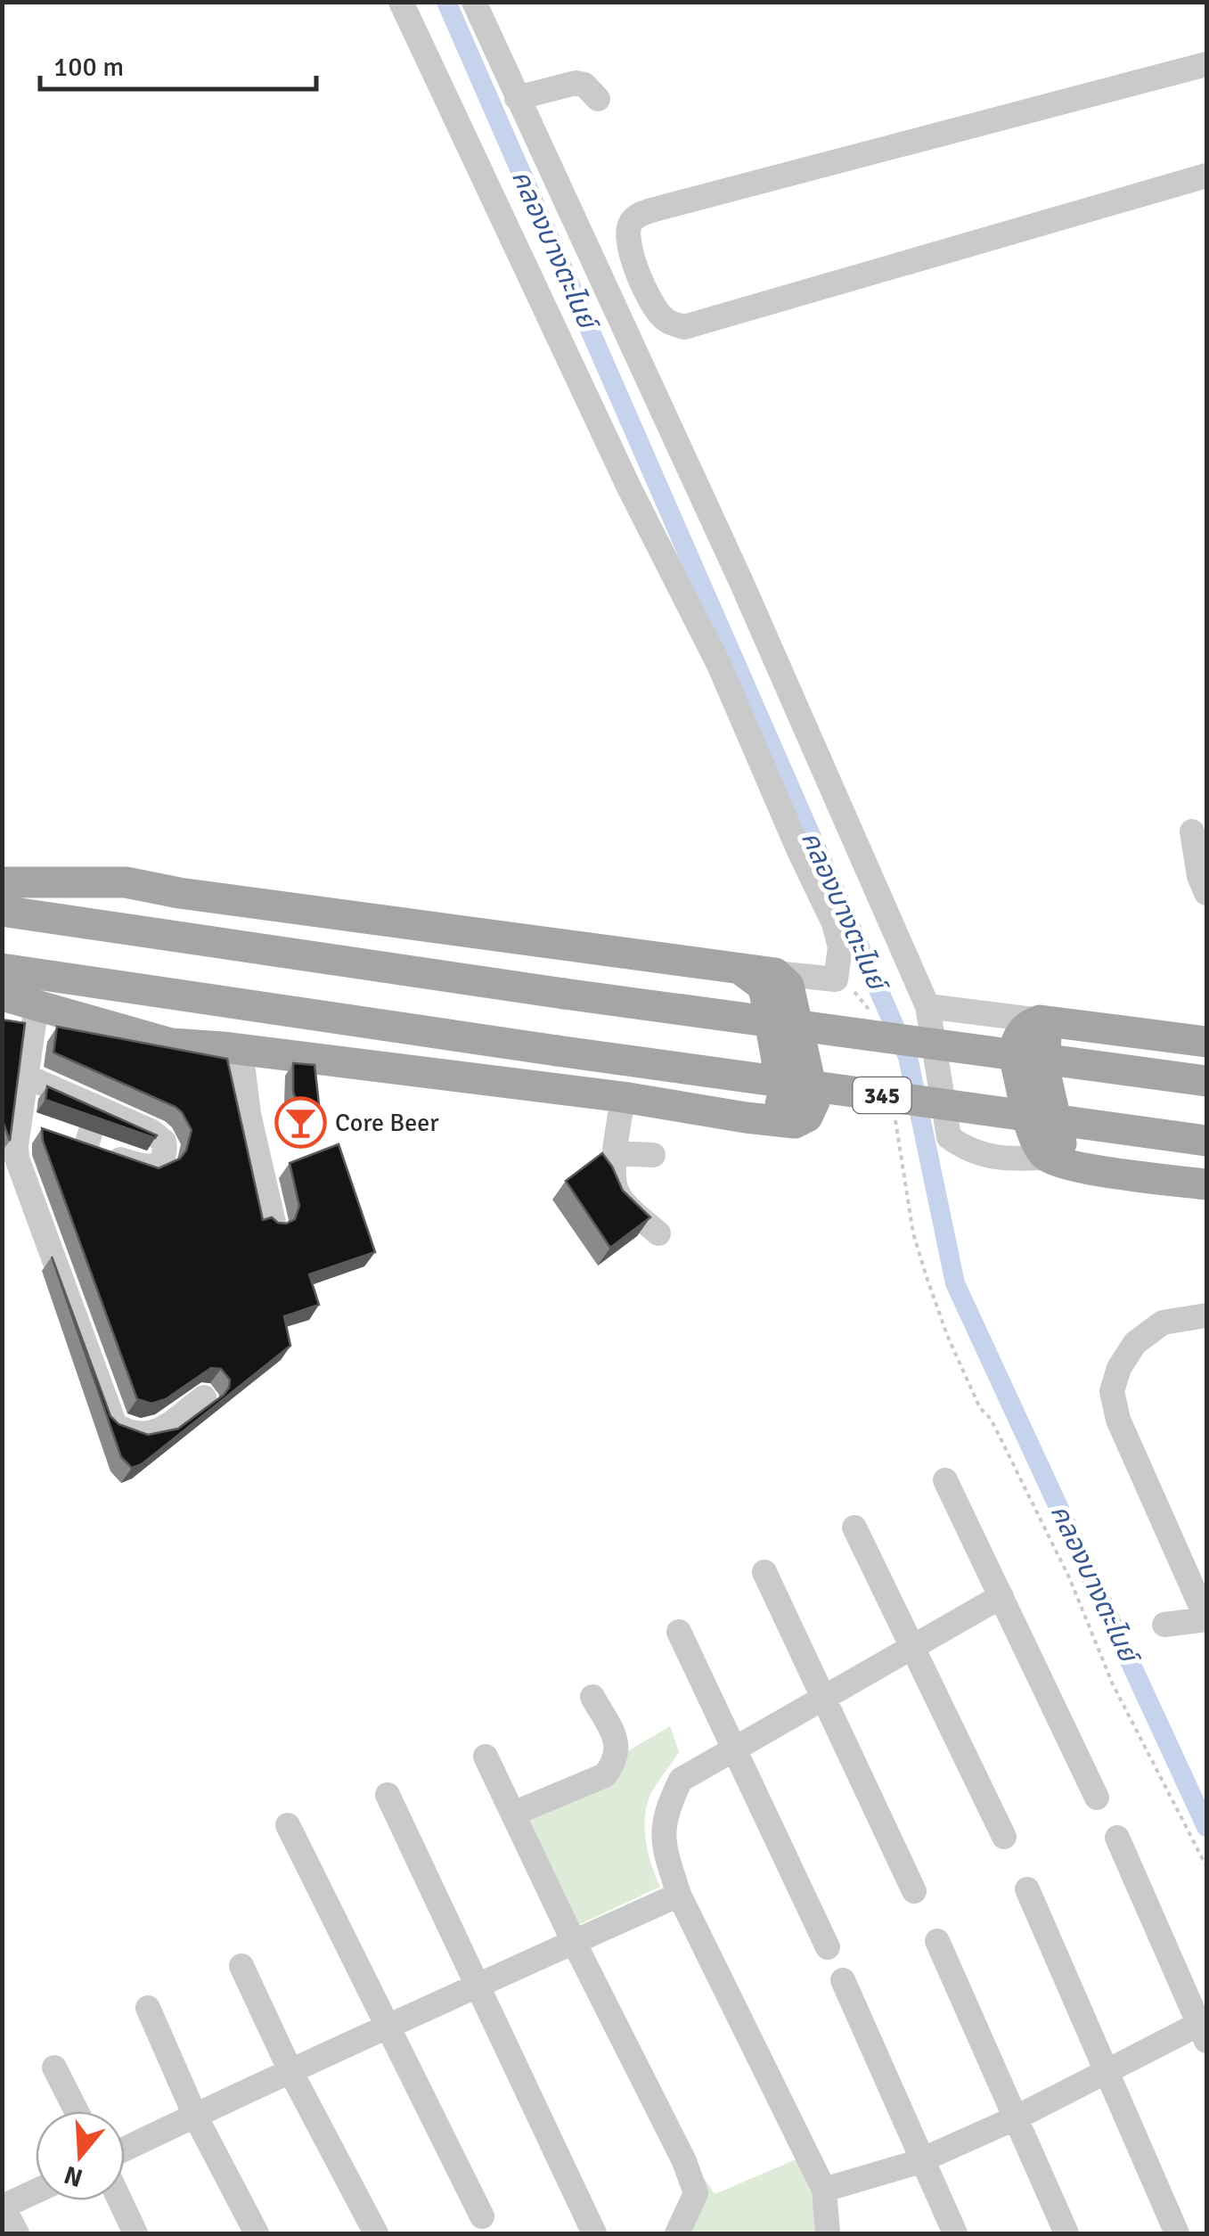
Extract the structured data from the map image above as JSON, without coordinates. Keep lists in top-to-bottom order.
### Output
{
  "streets": {
    "main road": ["345"]
  },
  "water": ["คลองบางตะไนย์"],
  "places": {
    "bar": ["Core Beer"]
  },
  "scale_bar": "100 m",
  "north": "bottom"
}
